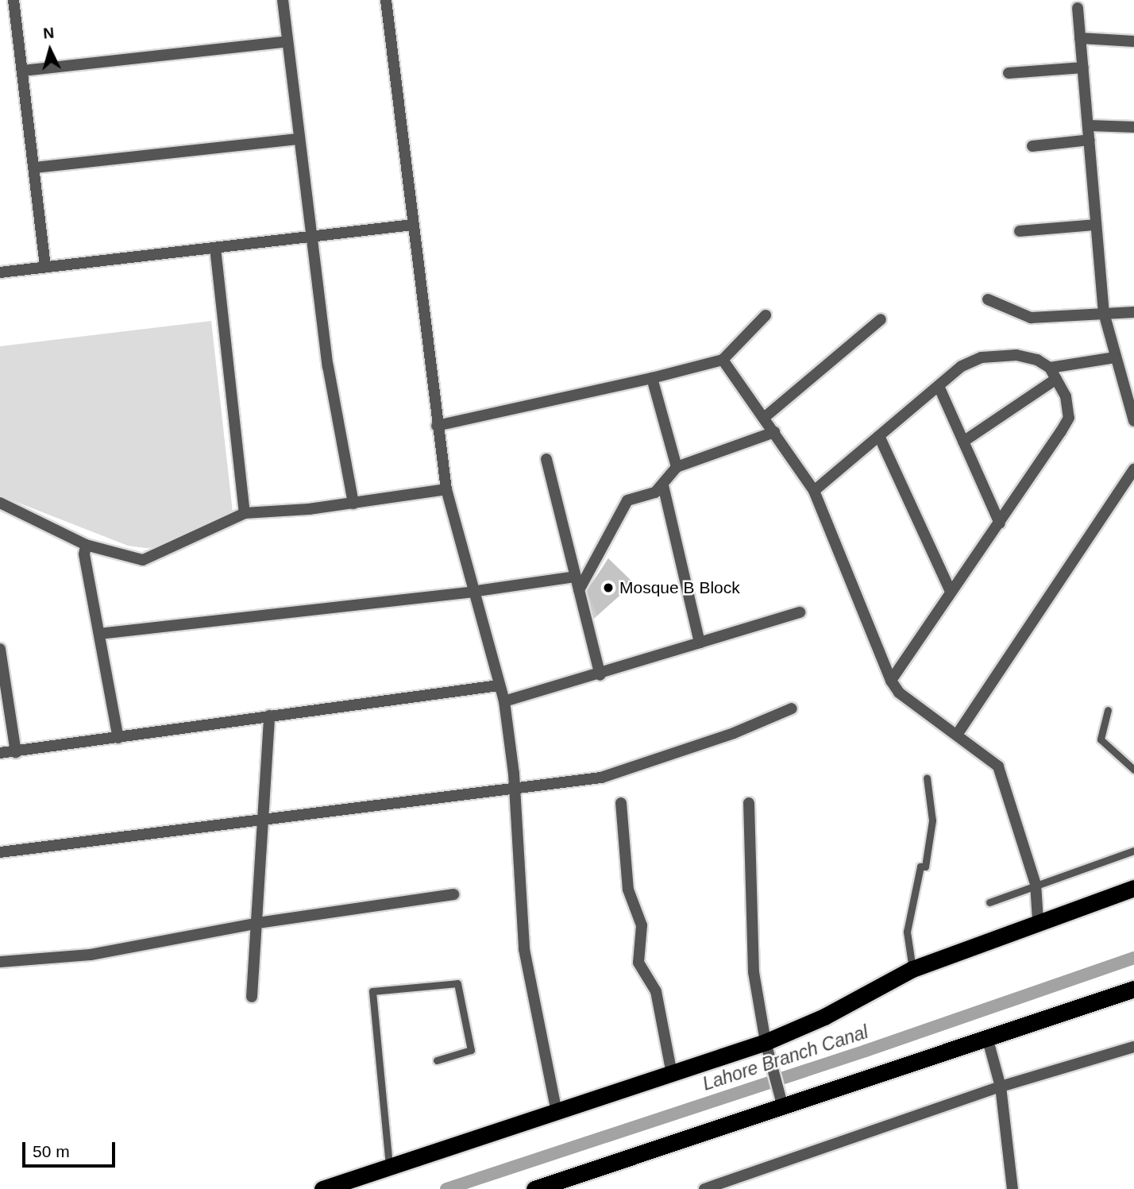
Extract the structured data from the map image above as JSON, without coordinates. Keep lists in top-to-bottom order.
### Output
{
  "water": ["Lahore Branch Canal"],
  "places": ["Mosque B Block"],
  "scale_bar": "50 m",
  "north": "top"
}
